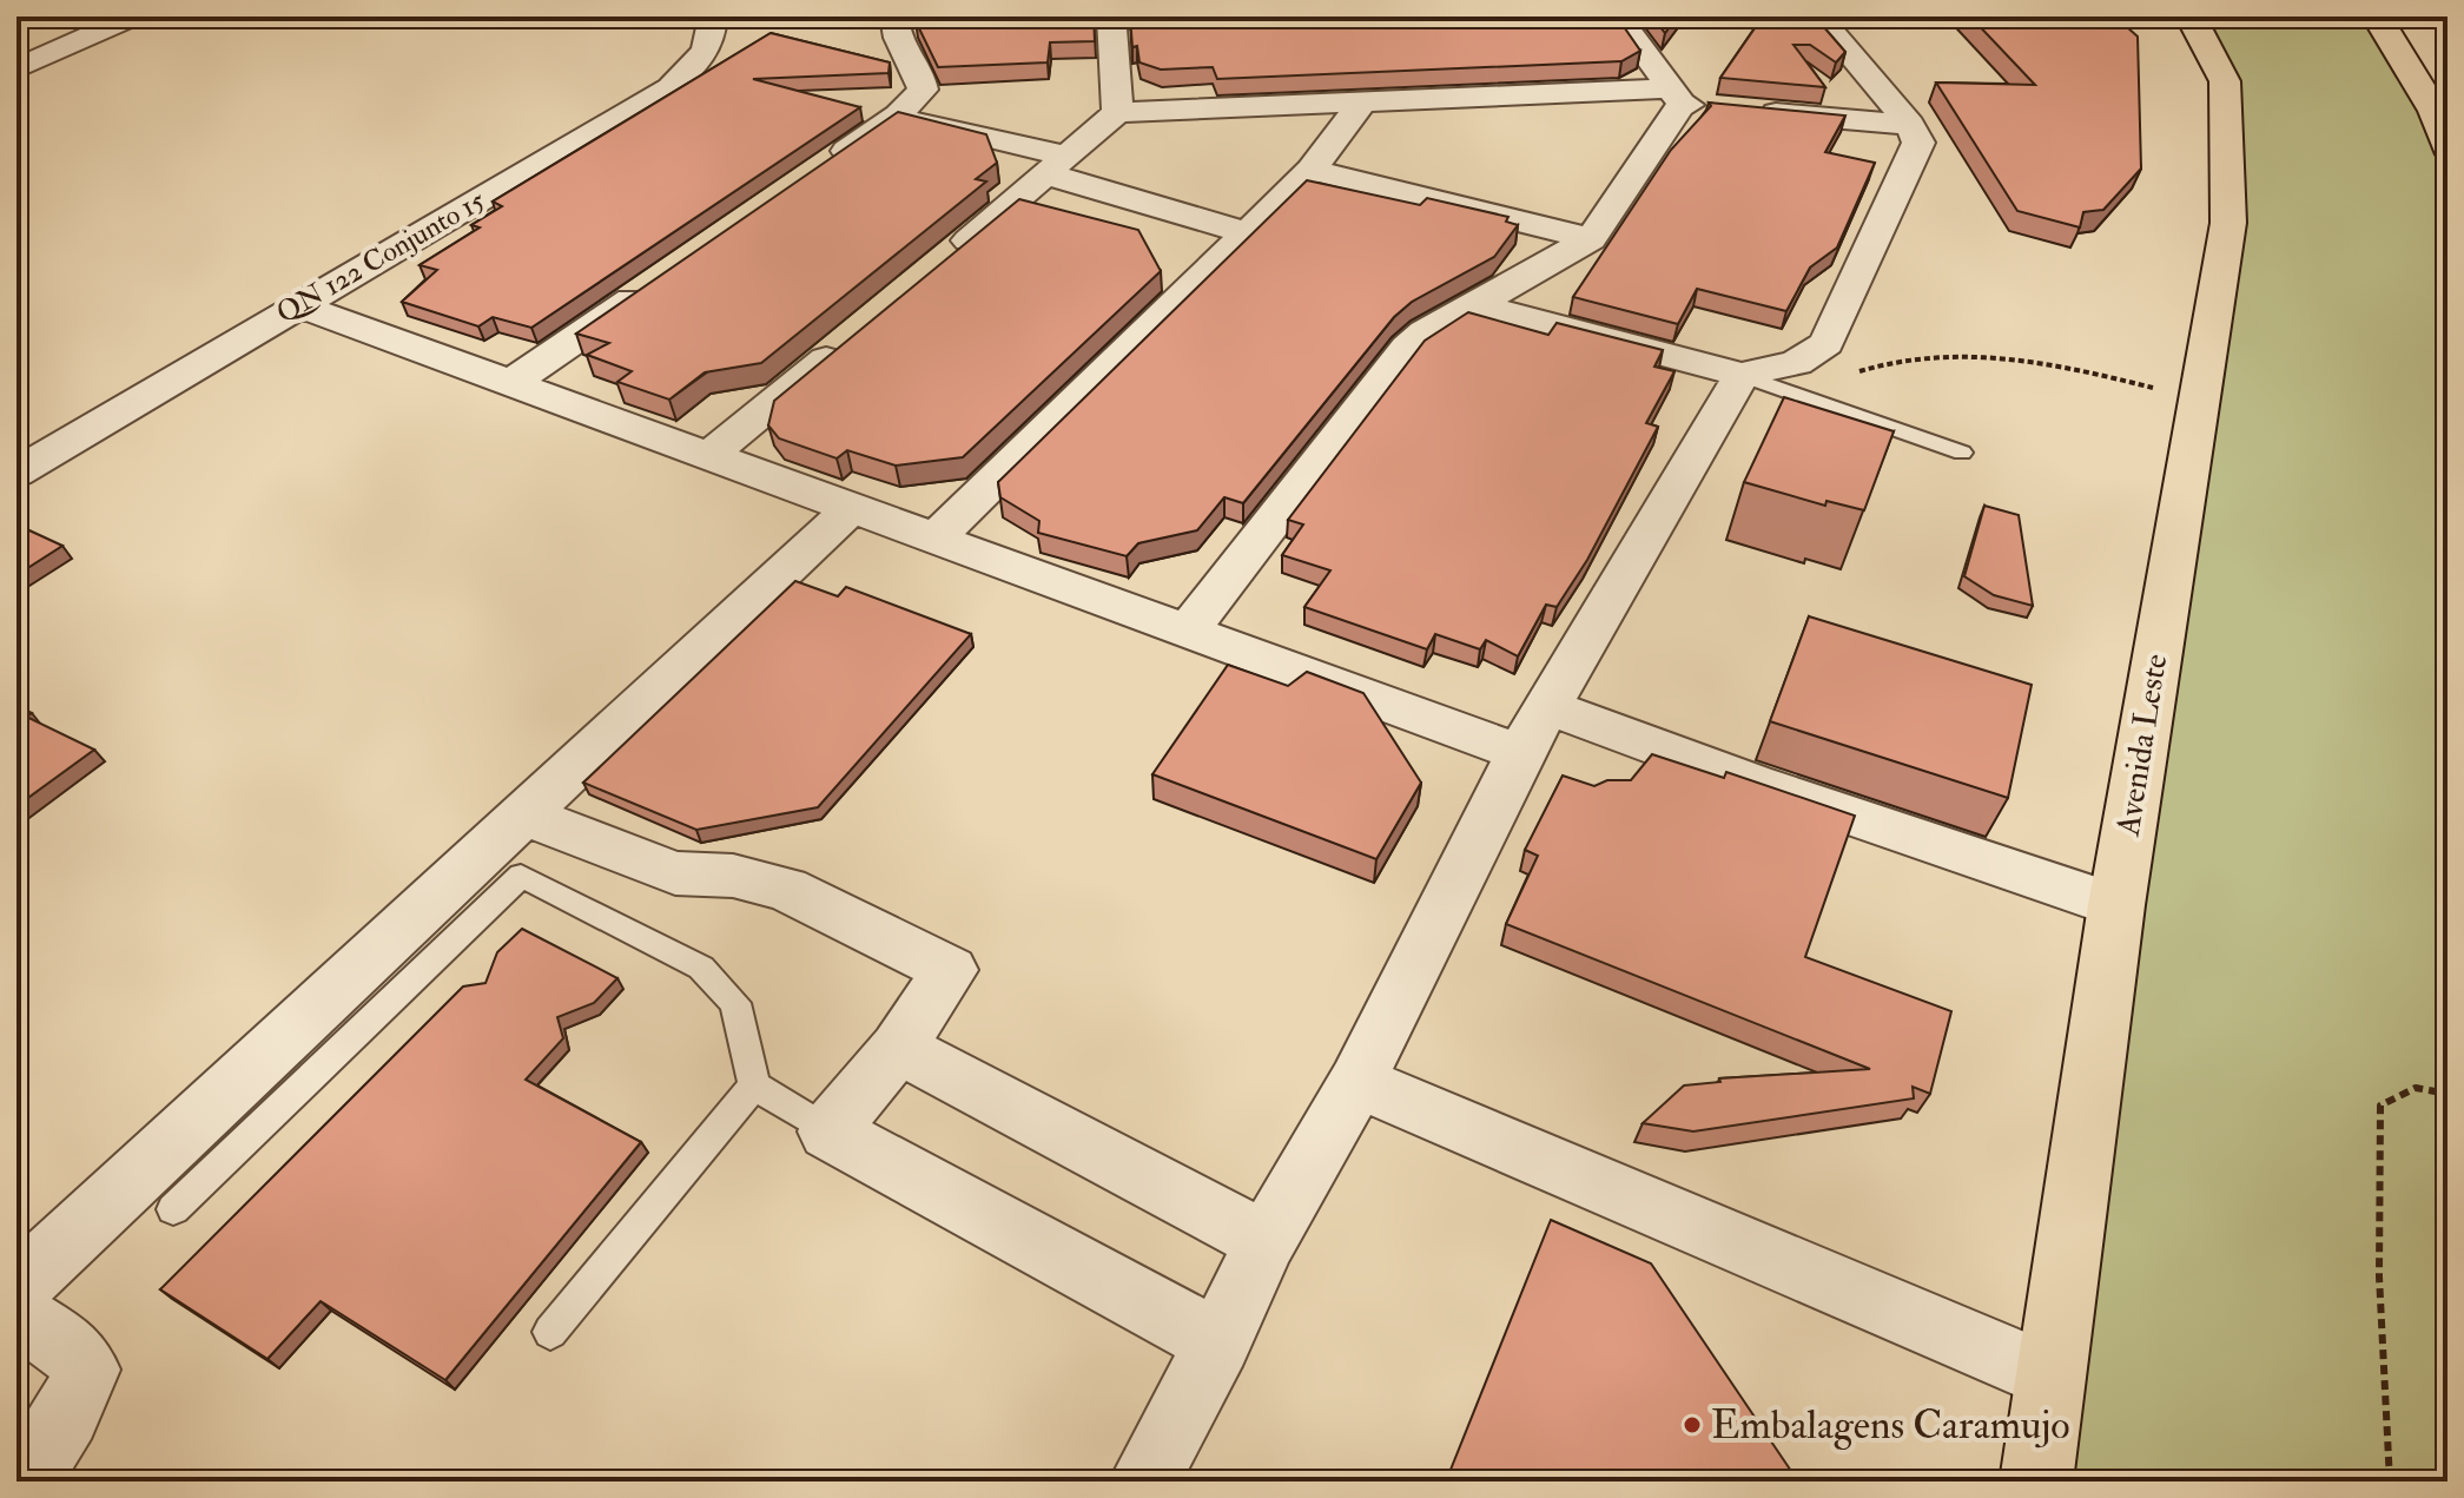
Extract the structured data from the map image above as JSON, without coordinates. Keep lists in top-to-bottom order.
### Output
{
  "streets": {
    "main road": ["Avenida Leste"],
    "street": ["QN 122 Conjunto 15"]
  },
  "places": ["Embalagens Caramujo"]
}
